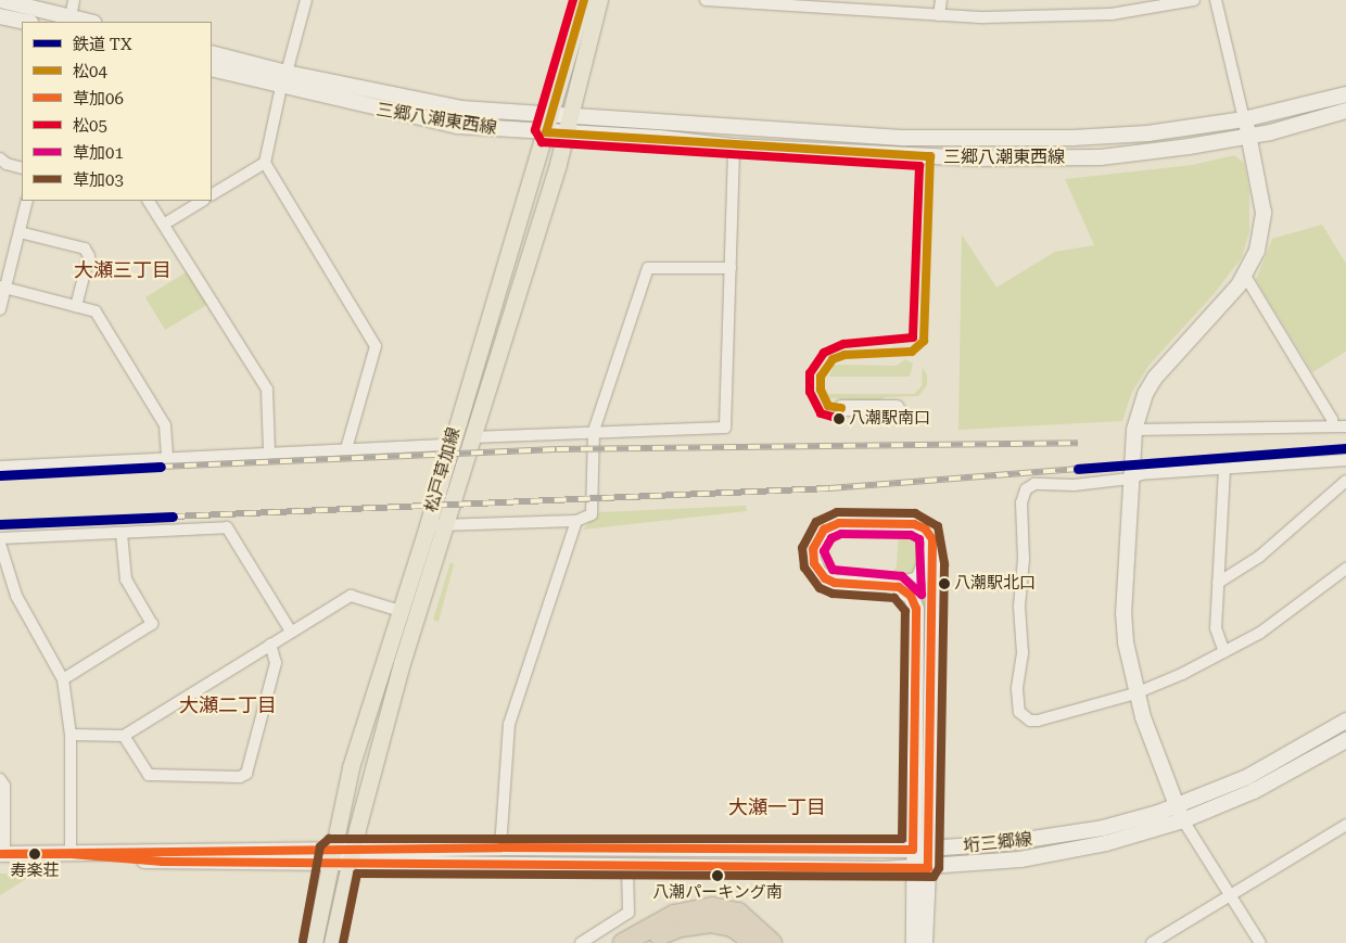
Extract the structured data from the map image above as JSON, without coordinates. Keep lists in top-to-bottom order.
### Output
{
  "streets": {
    "main road": ["松戸草加線"],
    "street": ["三郷八潮東西線", "垳三郷線"]
  },
  "crossings": [
    ["三郷八潮東西線", "松戸草加線"],
    ["松戸草加線", "垳三郷線"]
  ],
  "districts": ["大瀬三丁目", "大瀬二丁目", "大瀬一丁目"],
  "places": [
    "八潮駅南口",
    "八潮駅北口",
    "寿楽荘",
    "八潮パーキング南"
  ],
  "lines": [
    "transit line 松04",
    "transit line 松05",
    "rail line TX",
    "transit line 草加03",
    "transit line 草加06",
    "transit line 草加01"
  ],
  "legend": [
    "鉄道 TX",
    "松04",
    "草加06",
    "松05",
    "草加01",
    "草加03"
  ]
}
